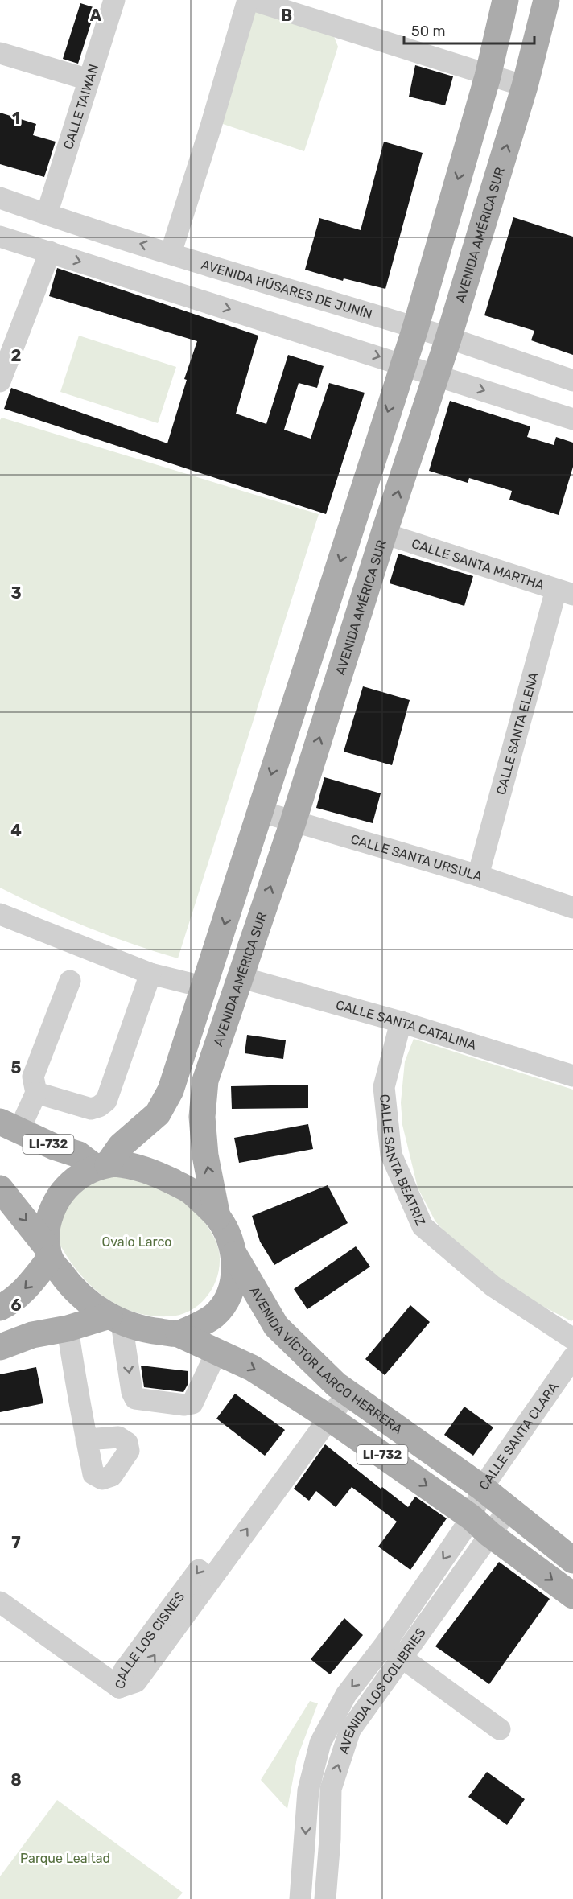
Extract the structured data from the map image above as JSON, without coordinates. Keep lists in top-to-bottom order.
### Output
{
  "streets": {
    "main road": ["AVENIDA AMÉRICA SUR", "LI-732", "AVENIDA VÍCTOR LARCO HERRERA"],
    "street": [
      "CALLE TAIWAN",
      "AVENIDA HÚSARES DE JUNÍN",
      "CALLE SANTA MARTHA",
      "CALLE SANTA ELENA",
      "CALLE SANTA URSULA",
      "CALLE SANTA CATALINA",
      "CALLE SANTA BEATRIZ",
      "CALLE SANTA CLARA",
      "CALLE LOS CISNES",
      "AVENIDA LOS COLIBRIES"
    ]
  },
  "crossings": [
    ["CALLE TAIWAN", "AVENIDA HÚSARES DE JUNÍN"],
    ["AVENIDA AMÉRICA SUR", "AVENIDA HÚSARES DE JUNÍN"],
    ["AVENIDA AMÉRICA SUR", "CALLE SANTA MARTHA"],
    ["AVENIDA AMÉRICA SUR", "CALLE SANTA URSULA"],
    ["AVENIDA AMÉRICA SUR", "CALLE SANTA CATALINA"],
    ["CALLE SANTA MARTHA", "CALLE SANTA ELENA"],
    ["CALLE SANTA ELENA", "CALLE SANTA URSULA"],
    ["CALLE SANTA CATALINA", "CALLE SANTA BEATRIZ"],
    ["LI-732", "CALLE SANTA CLARA"],
    ["LI-732", "CALLE LOS CISNES"],
    ["LI-732", "AVENIDA LOS COLIBRIES"],
    ["AVENIDA VÍCTOR LARCO HERRERA", "CALLE SANTA CLARA"],
    ["AVENIDA VÍCTOR LARCO HERRERA", "CALLE LOS CISNES"],
    ["AVENIDA VÍCTOR LARCO HERRERA", "AVENIDA LOS COLIBRIES"],
    ["CALLE SANTA CLARA", "AVENIDA LOS COLIBRIES"]
  ],
  "parks": ["Ovalo Larco", "Parque Lealtad"],
  "scale_bar": "50 m",
  "grid": {
    "columns": ["A", "B"],
    "rows": [
      "1",
      "2",
      "3",
      "4",
      "5",
      "6",
      "7",
      "8"
    ]
  }
}
